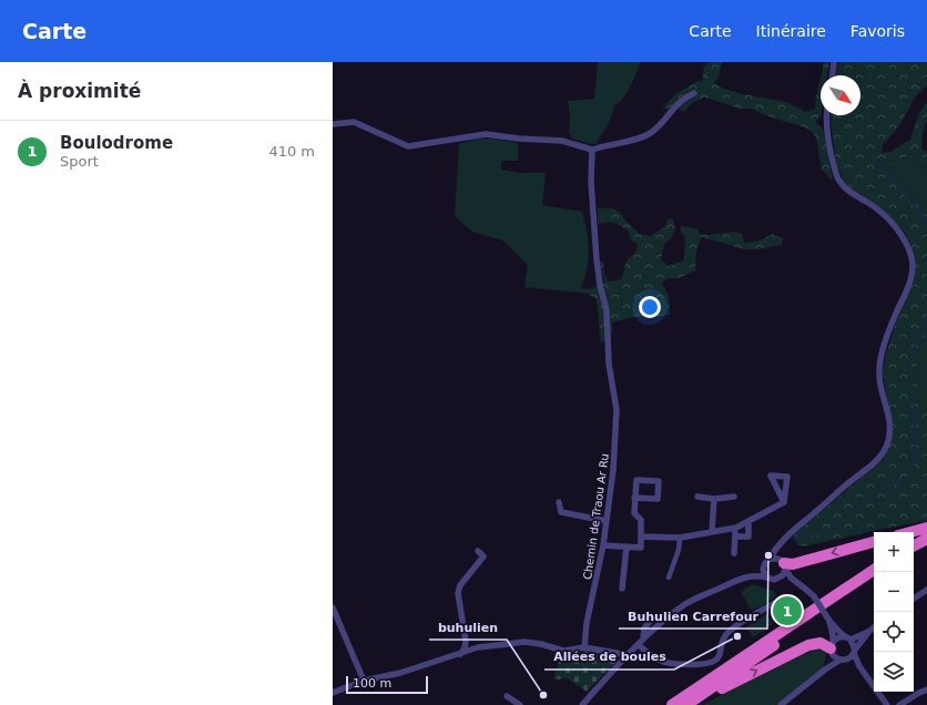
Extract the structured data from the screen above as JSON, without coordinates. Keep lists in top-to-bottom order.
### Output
{
  "streets": {
    "street": ["Chemin de Traou Ar Ru"]
  },
  "places": ["Buhulien Carrefour", "Allées de boules", "buhulien"],
  "scale_bar": "100 m",
  "north": "bottom right",
  "page": {
    "header": "Carte",
    "nav": ["Carte", "Itinéraire", "Favoris"],
    "heading": "À proximité",
    "list": [
      {
        "mark": "1",
        "name": "Boulodrome",
        "note": "Sport",
        "value": "410 m"
      }
    ],
    "map_buttons": ["+", "−"],
    "pins": "1",
    "scale": "100 m"
  }
}
